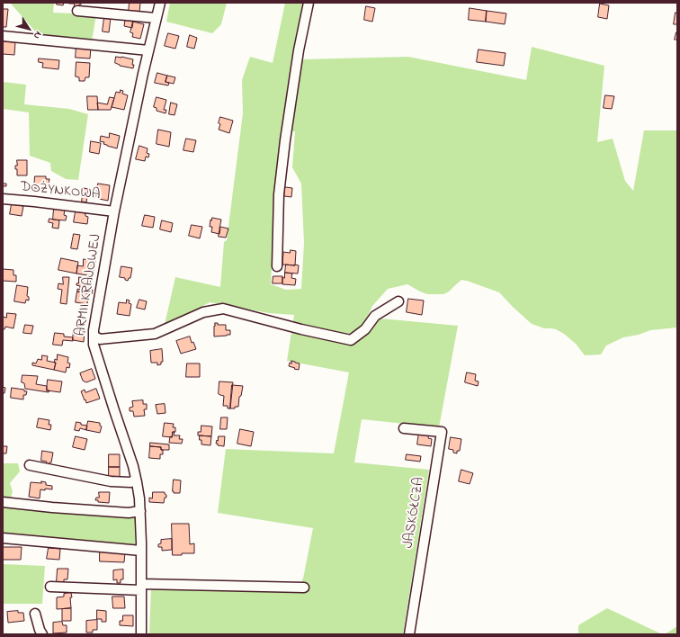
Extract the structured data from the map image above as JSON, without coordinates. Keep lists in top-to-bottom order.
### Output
{
  "streets": {
    "street": ["DOŻYNKOWA", "ARMII KRAJOWEJ", "JASKÓŁCZA"]
  },
  "crossings": [
    ["DOŻYNKOWA", "ARMII KRAJOWEJ"]
  ],
  "north": "bottom right"
}
